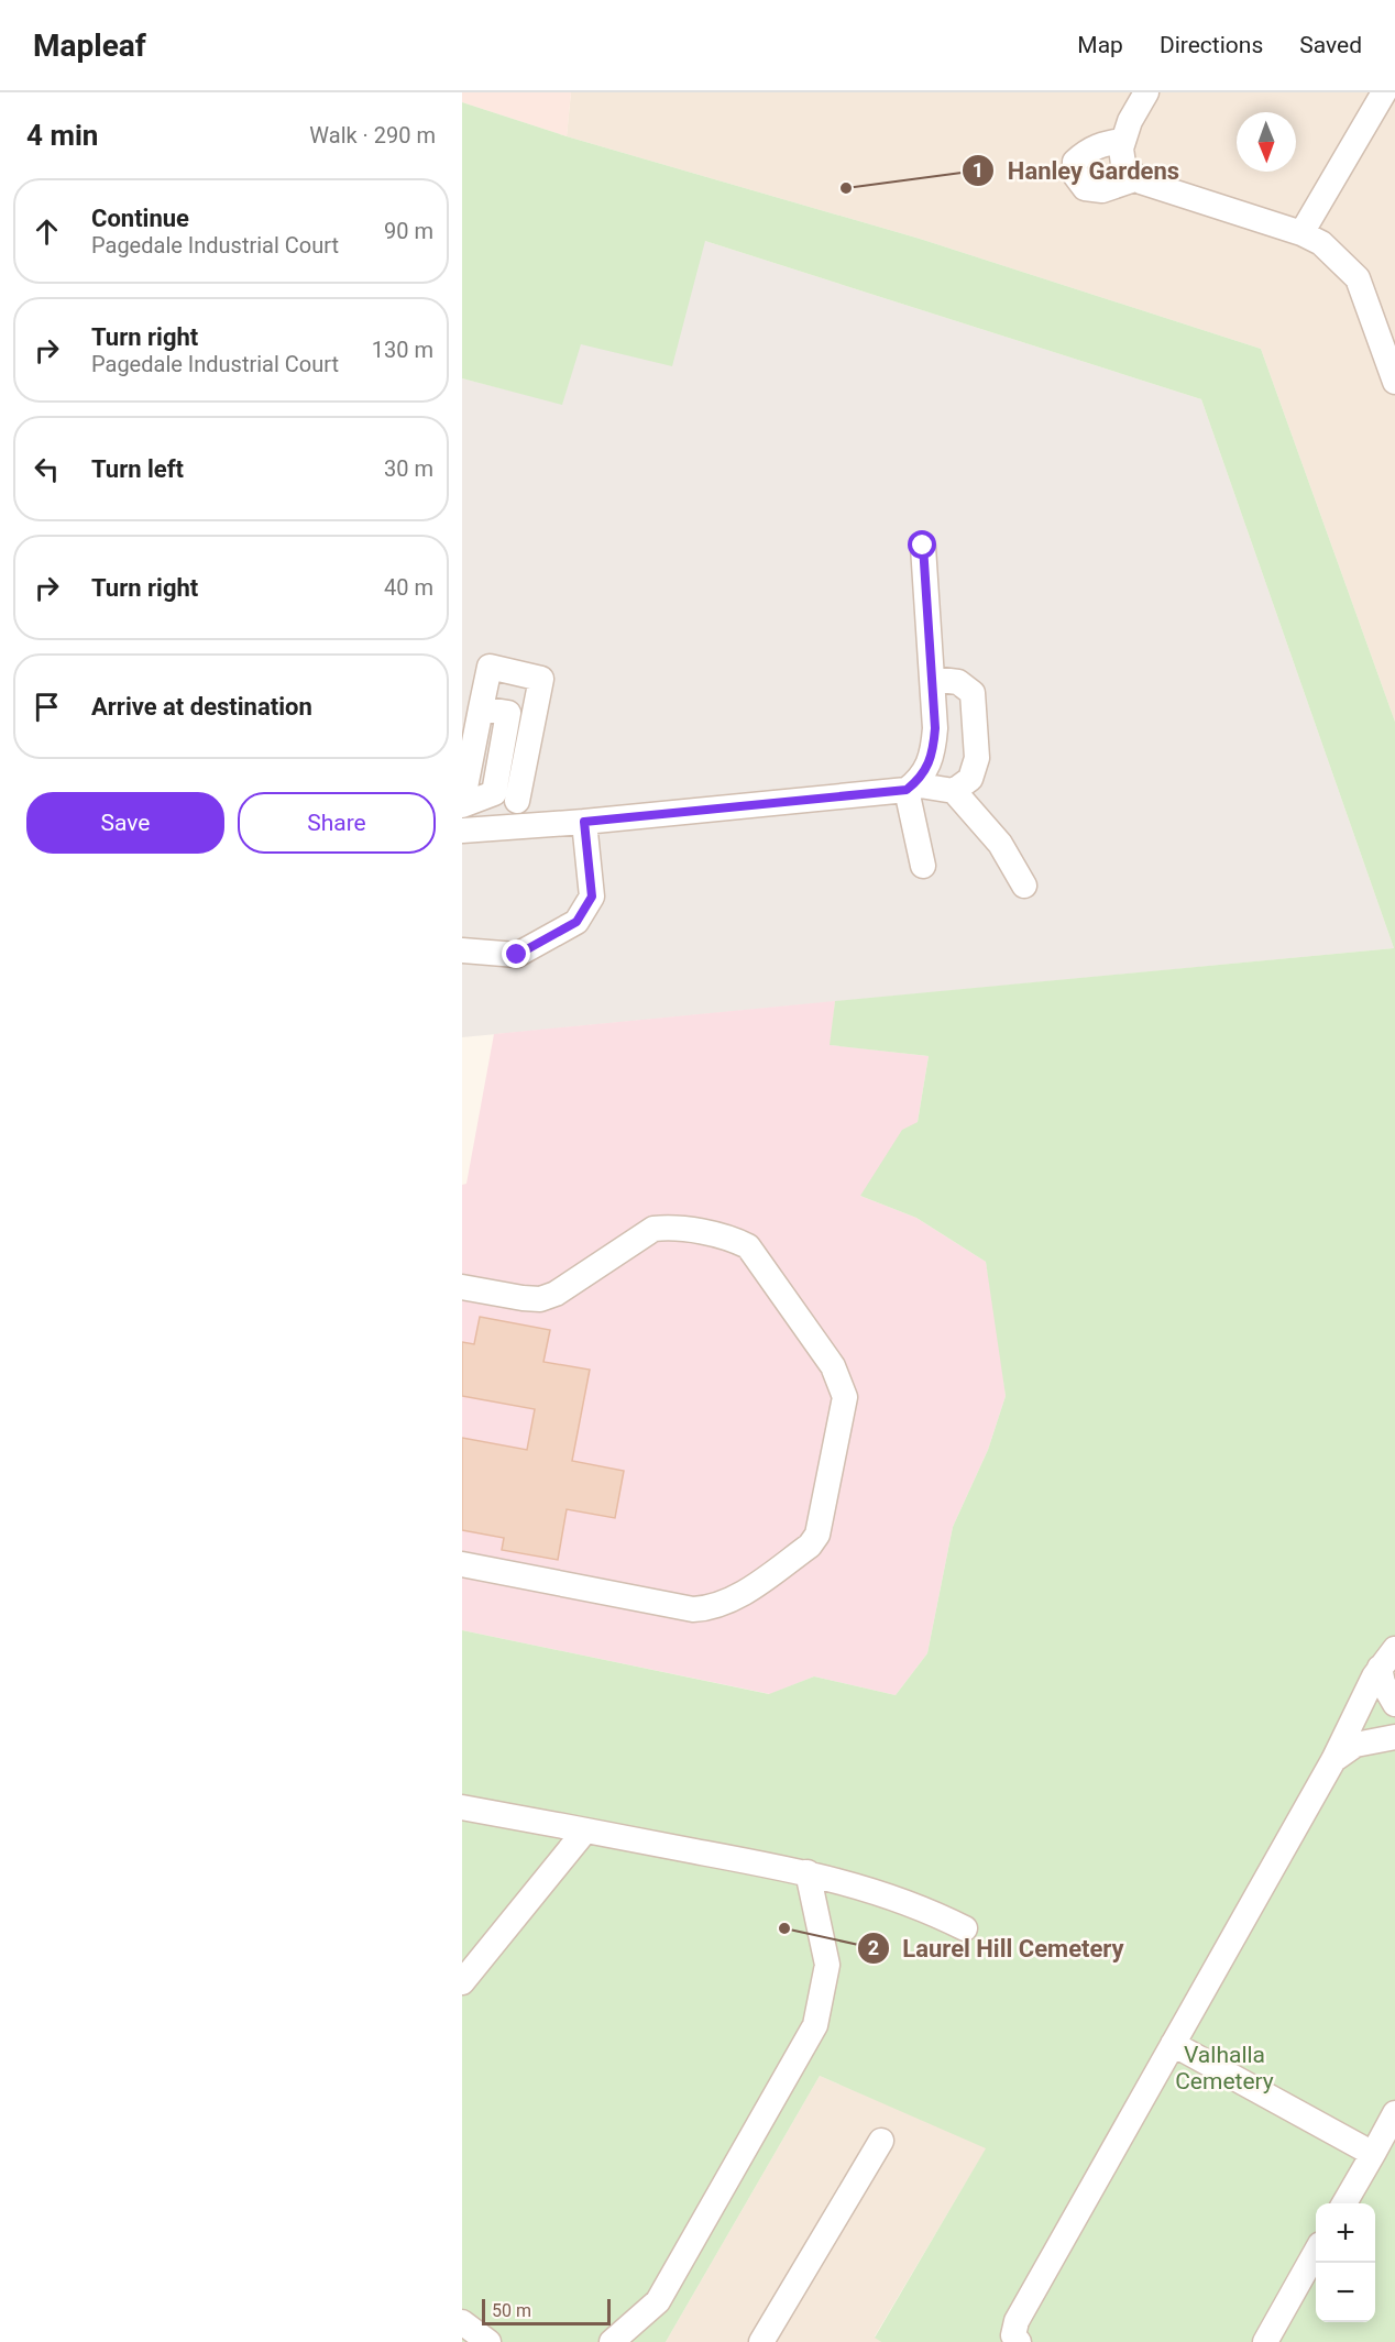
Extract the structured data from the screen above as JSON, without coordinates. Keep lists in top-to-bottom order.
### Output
{
  "parks": ["Valhalla Cemetery"],
  "places": ["Hanley Gardens", "Laurel Hill Cemetery"],
  "scale_bar": "50 m",
  "north": "bottom",
  "page": {
    "header": "Mapleaf",
    "nav": ["Map", "Directions", "Saved"],
    "heading": ["4 min", "Walk · 290 m"],
    "list": [
      ["Continue", "Pagedale Industrial Court", "90 m"],
      ["Turn right", "Pagedale Industrial Court", "130 m"],
      ["Turn left", "30 m"],
      ["Turn right", "40 m"],
      "Arrive at destination"
    ],
    "buttons": ["Save", "Share"],
    "map_buttons": ["+", "−"],
    "scale": "50 m"
  }
}
